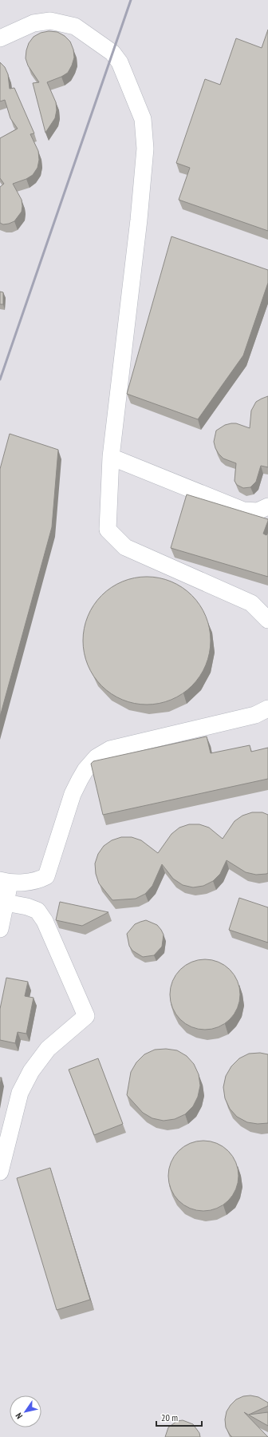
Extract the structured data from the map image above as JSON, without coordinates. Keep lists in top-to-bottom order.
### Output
{
  "scale_bar": "20 m",
  "north": "bottom left"
}
